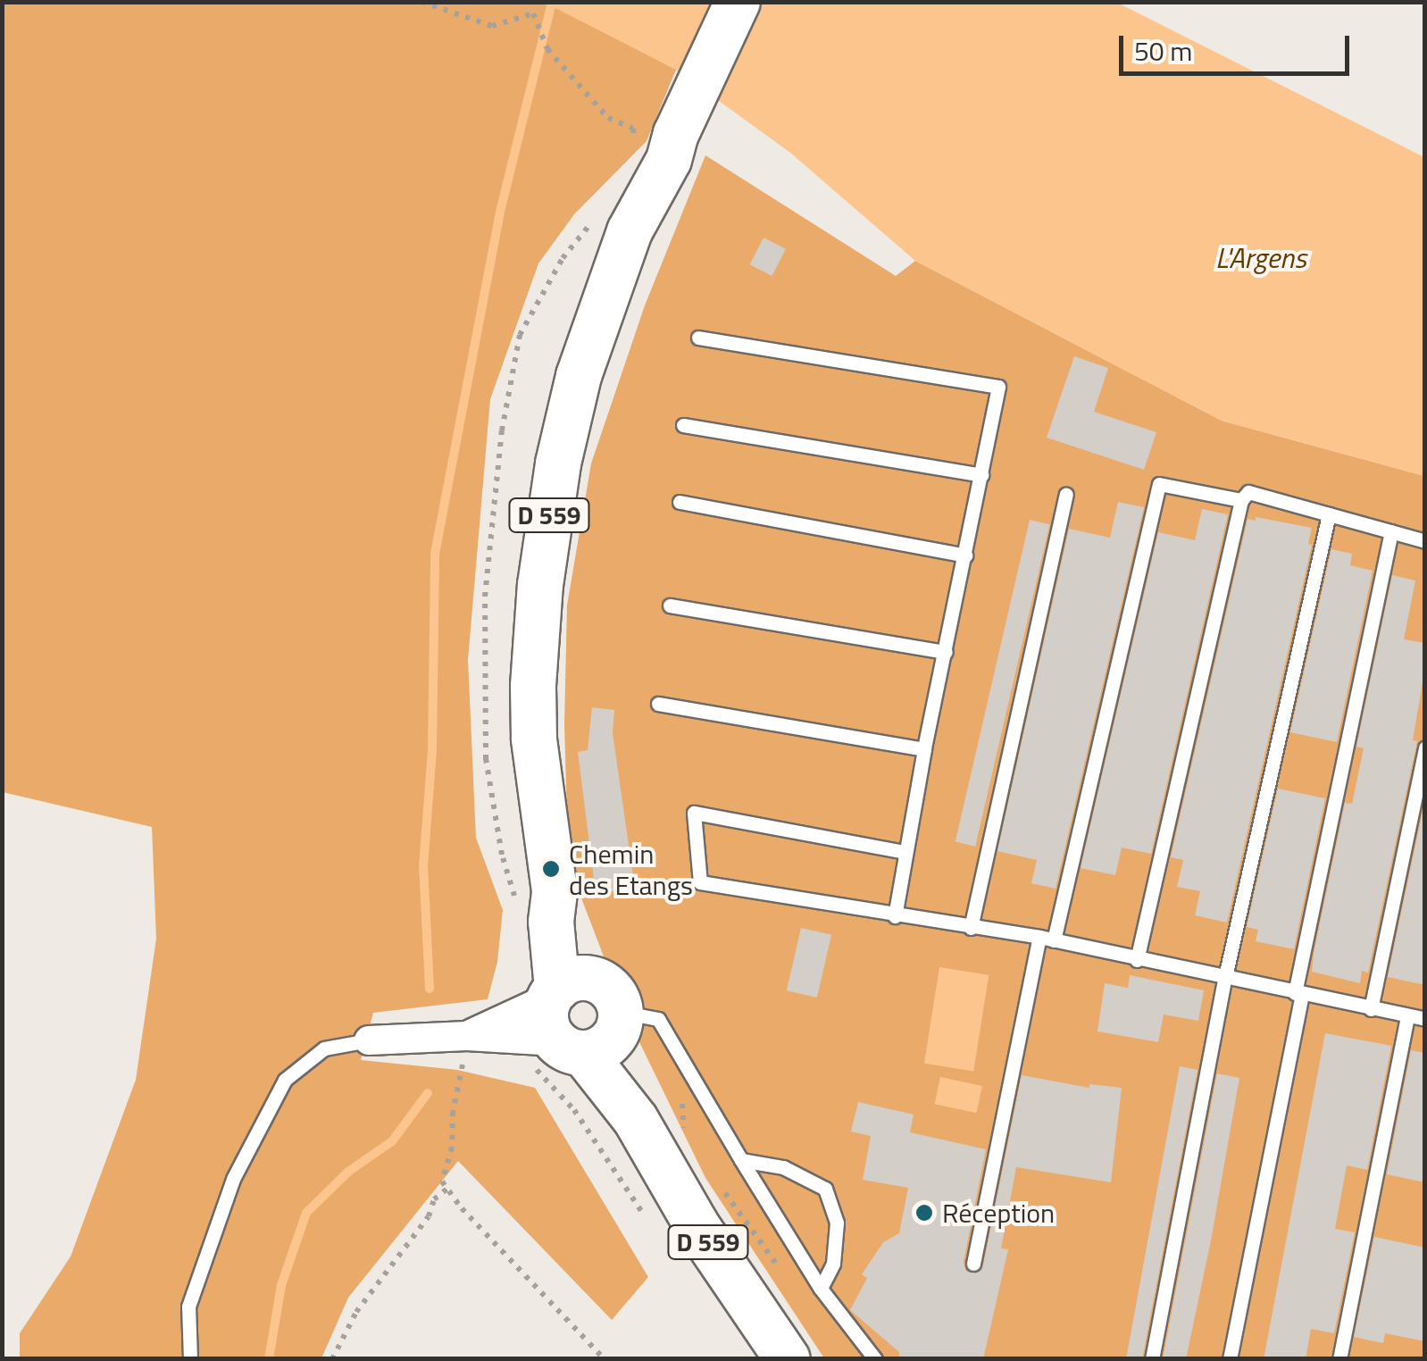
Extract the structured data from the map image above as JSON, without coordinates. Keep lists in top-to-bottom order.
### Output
{
  "streets": {
    "main road": ["D 559"]
  },
  "water": ["L'Argens"],
  "places": ["Chemin des Etangs", "Réception"],
  "scale_bar": "50 m"
}
